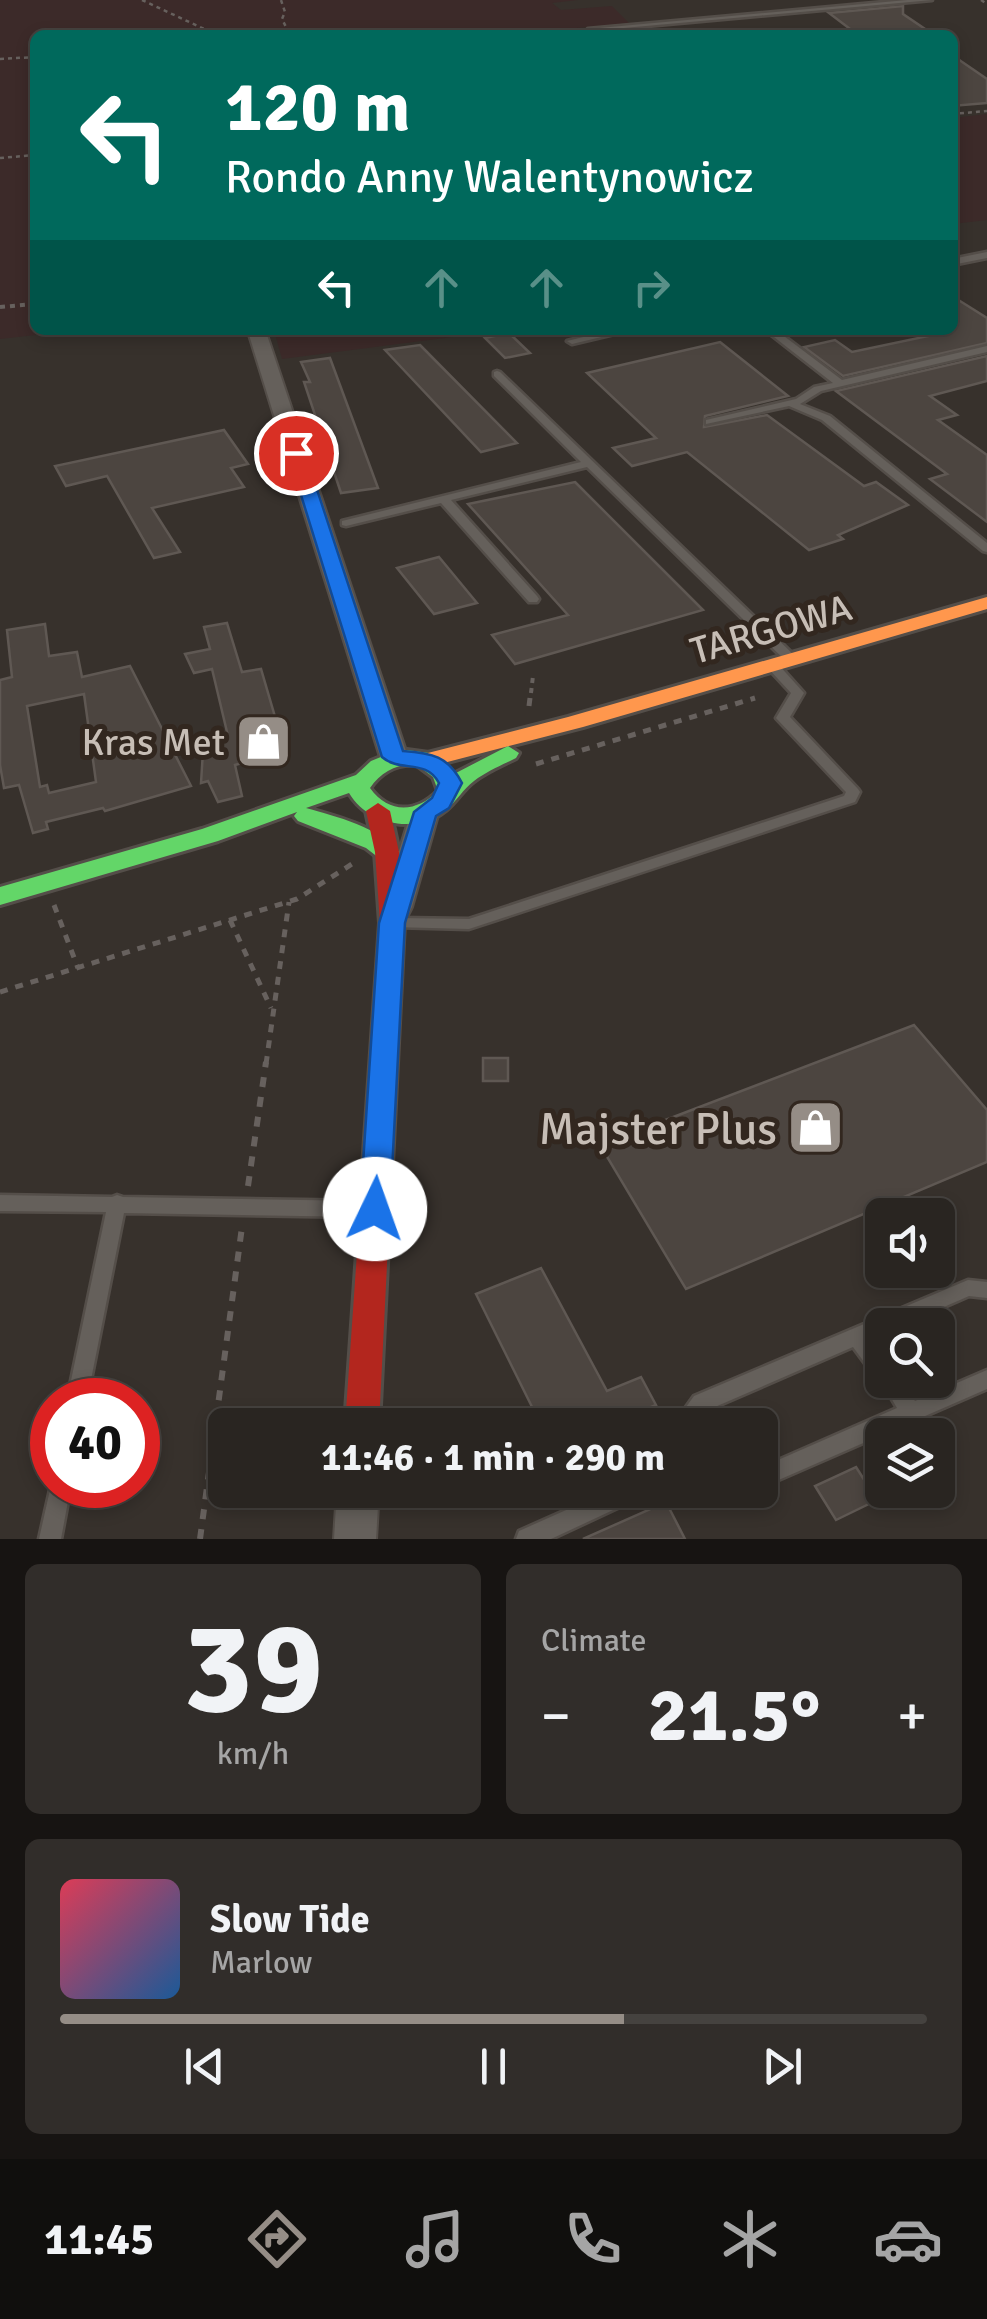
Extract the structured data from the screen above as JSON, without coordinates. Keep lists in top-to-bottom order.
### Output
{
  "streets": {
    "street": ["TARGOWA"]
  },
  "places": {
    "shop": ["Kras Met", "Majster Plus"]
  },
  "page": {
    "turn": ["120 m", "Rondo Anny Walentynowicz"],
    "limit": "40",
    "trip": "11:46 · 1 min · 290 m",
    "tile": [
      ["39", "km/h"],
      "Climate"
    ],
    "heat": ["−", "21.5°", "+"],
    "song": ["Slow Tide", "Marlow"],
    "tabs": "11:45"
  }
}
